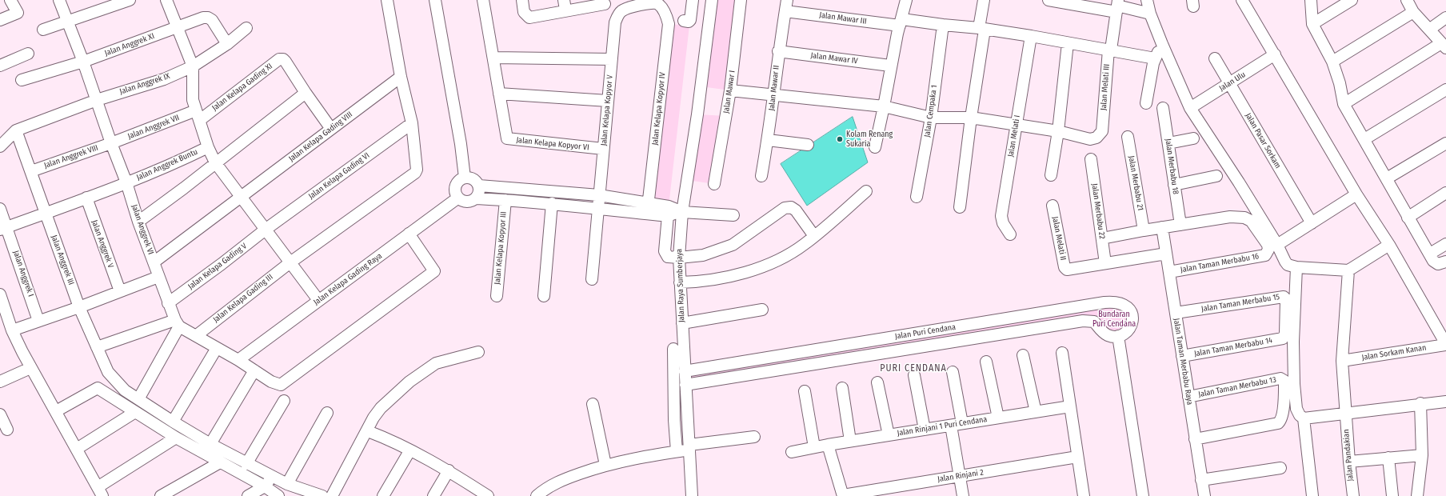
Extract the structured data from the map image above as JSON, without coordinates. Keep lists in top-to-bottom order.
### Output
{
  "streets": {
    "street": [
      "Jalan Mawar III",
      "Jalan Anggrek XI",
      "Jalan Mawar IV",
      "Jalan Ulu",
      "Jalan Anggrek IX",
      "Jalan Kelapa Gading XI",
      "Jalan Melati III",
      "Jalan Mawar II",
      "Jalan Mawar I",
      "Jalan Kelapa Kopyor IV",
      "Jalan Kelapa Kopyor V",
      "Jalan Cempaka 1",
      "Jalan Anggrek VII",
      "Jalan Melati I",
      "Jalan Kelapa Gading VIII",
      "Jalan Pasar Sorkam",
      "Jalan Kelapa Kopyor VI",
      "Jalan Anggrek VIII",
      "Jalan Anggrek Buntu",
      "Jalan Merbabu 18",
      "Jalan Kelapa Gading VI",
      "Jalan Merbabu 21",
      "Jalan Merbabu 22",
      "Jalan Anggrek VI",
      "Jalan Melati II",
      "Jalan Anggrek V",
      "Jalan Kelapa Kopyor III",
      "Jalan Anggrek III",
      "Jalan Taman Merbabu 16",
      "Jalan Kelapa Gading V",
      "Jalan Anggrek I",
      "Jalan Kelapa Gading Raya",
      "Jalan Raya Sumberjaya",
      "Jalan Kelapa Gading III",
      "Jalan Taman Merbabu 15",
      "Jalan Puri Cendana",
      "Jalan Taman Merbabu 14",
      "Jalan Sorkam Kanan",
      "Jalan Taman Merbabu Raya",
      "Jalan Taman Merbabu 13",
      "Jalan Rinjani 1 Puri Cendana",
      "Jalan Pandakian",
      "Jalan Rinjani 2"
    ]
  },
  "crossings": [
    ["Jalan Mawar III", "Jalan Melati III"],
    ["Jalan Mawar III", "Jalan Mawar II"],
    ["Jalan Mawar III", "Jalan Cempaka 1"],
    ["Jalan Mawar III", "Jalan Melati I"],
    ["Jalan Anggrek XI", "Jalan Anggrek IX"],
    ["Jalan Anggrek XI", "Jalan Anggrek VI"],
    ["Jalan Mawar IV", "Jalan Mawar II"],
    ["Jalan Ulu", "Jalan Pasar Sorkam"],
    ["Jalan Anggrek IX", "Jalan Anggrek VI"],
    ["Jalan Anggrek IX", "Jalan Anggrek III"],
    ["Jalan Kelapa Gading XI", "Jalan Anggrek VII"],
    ["Jalan Kelapa Kopyor IV", "Jalan Kelapa Kopyor V"],
    ["Jalan Kelapa Kopyor V", "Jalan Kelapa Kopyor VI"],
    ["Jalan Anggrek VII", "Jalan Anggrek VIII"],
    ["Jalan Anggrek VII", "Jalan Anggrek VI"],
    ["Jalan Kelapa Gading VIII", "Jalan Anggrek VI"],
    ["Jalan Kelapa Gading VIII", "Jalan Kelapa Gading III"],
    ["Jalan Anggrek VIII", "Jalan Anggrek VI"],
    ["Jalan Anggrek VIII", "Jalan Anggrek III"],
    ["Jalan Anggrek Buntu", "Jalan Anggrek VI"],
    ["Jalan Anggrek Buntu", "Jalan Anggrek V"],
    ["Jalan Anggrek Buntu", "Jalan Anggrek III"],
    ["Jalan Anggrek Buntu", "Jalan Anggrek I"],
    ["Jalan Merbabu 18", "Jalan Taman Merbabu 16"],
    ["Jalan Kelapa Gading VI", "Jalan Kelapa Gading V"],
    ["Jalan Kelapa Gading VI", "Jalan Kelapa Gading III"],
    ["Jalan Merbabu 22", "Jalan Melati II"],
    ["Jalan Anggrek VI", "Jalan Kelapa Gading V"],
    ["Jalan Taman Merbabu 16", "Jalan Taman Merbabu Raya"],
    ["Jalan Raya Sumberjaya", "Jalan Puri Cendana"],
    ["Jalan Taman Merbabu 15", "Jalan Taman Merbabu 14"],
    ["Jalan Taman Merbabu 15", "Jalan Taman Merbabu Raya"],
    ["Jalan Taman Merbabu 14", "Jalan Taman Merbabu Raya"],
    ["Jalan Sorkam Kanan", "Jalan Pandakian"],
    ["Jalan Taman Merbabu Raya", "Jalan Taman Merbabu 13"]
  ],
  "districts": ["PURI CENDANA"],
  "parks": ["Bundaran Puri Cendana"],
  "places": ["Kolam Renang Sukaria"]
}
